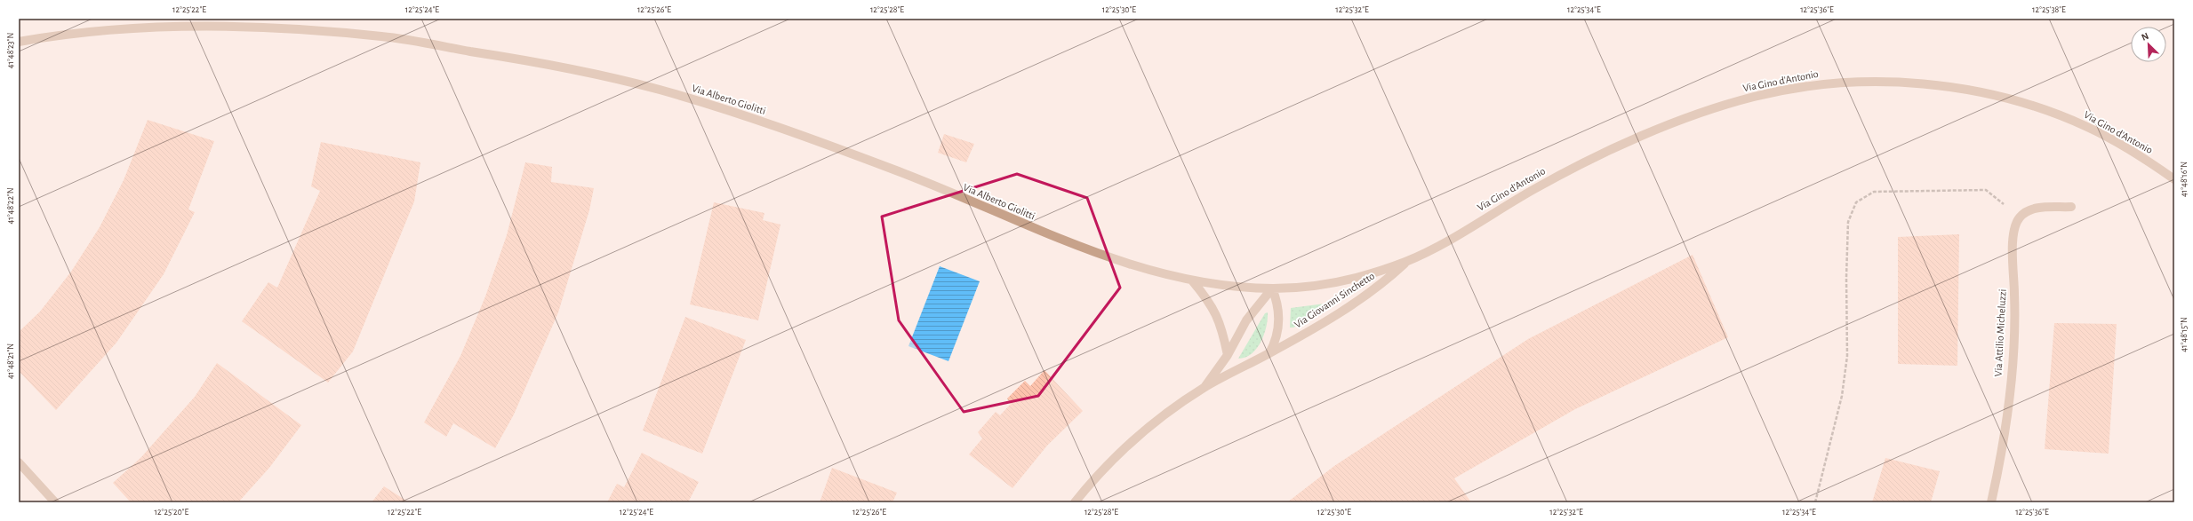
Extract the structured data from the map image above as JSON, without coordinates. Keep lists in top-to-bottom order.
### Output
{
  "streets": {
    "street": [
      "Via Gino d'Antonio",
      "Via Alberto Giolitti",
      "Via Giovanni Sinchetto",
      "Via Attilio Micheluzzi"
    ]
  },
  "crossings": [
    ["Via Gino d'Antonio", "Via Alberto Giolitti"],
    ["Via Gino d'Antonio", "Via Giovanni Sinchetto"],
    ["Via Alberto Giolitti", "Via Giovanni Sinchetto"]
  ],
  "north": "top left",
  "coordinates": [
    "12°25'22\"E",
    "12°25'24\"E",
    "12°25'26\"E",
    "12°25'28\"E",
    "12°25'30\"E",
    "12°25'32\"E",
    "12°25'34\"E",
    "12°25'36\"E",
    "12°25'38\"E",
    "41°48'23\"N",
    "41°48'16\"N",
    "41°48'22\"N",
    "41°48'15\"N",
    "41°48'21\"N",
    "12°25'20\"E"
  ]
}
